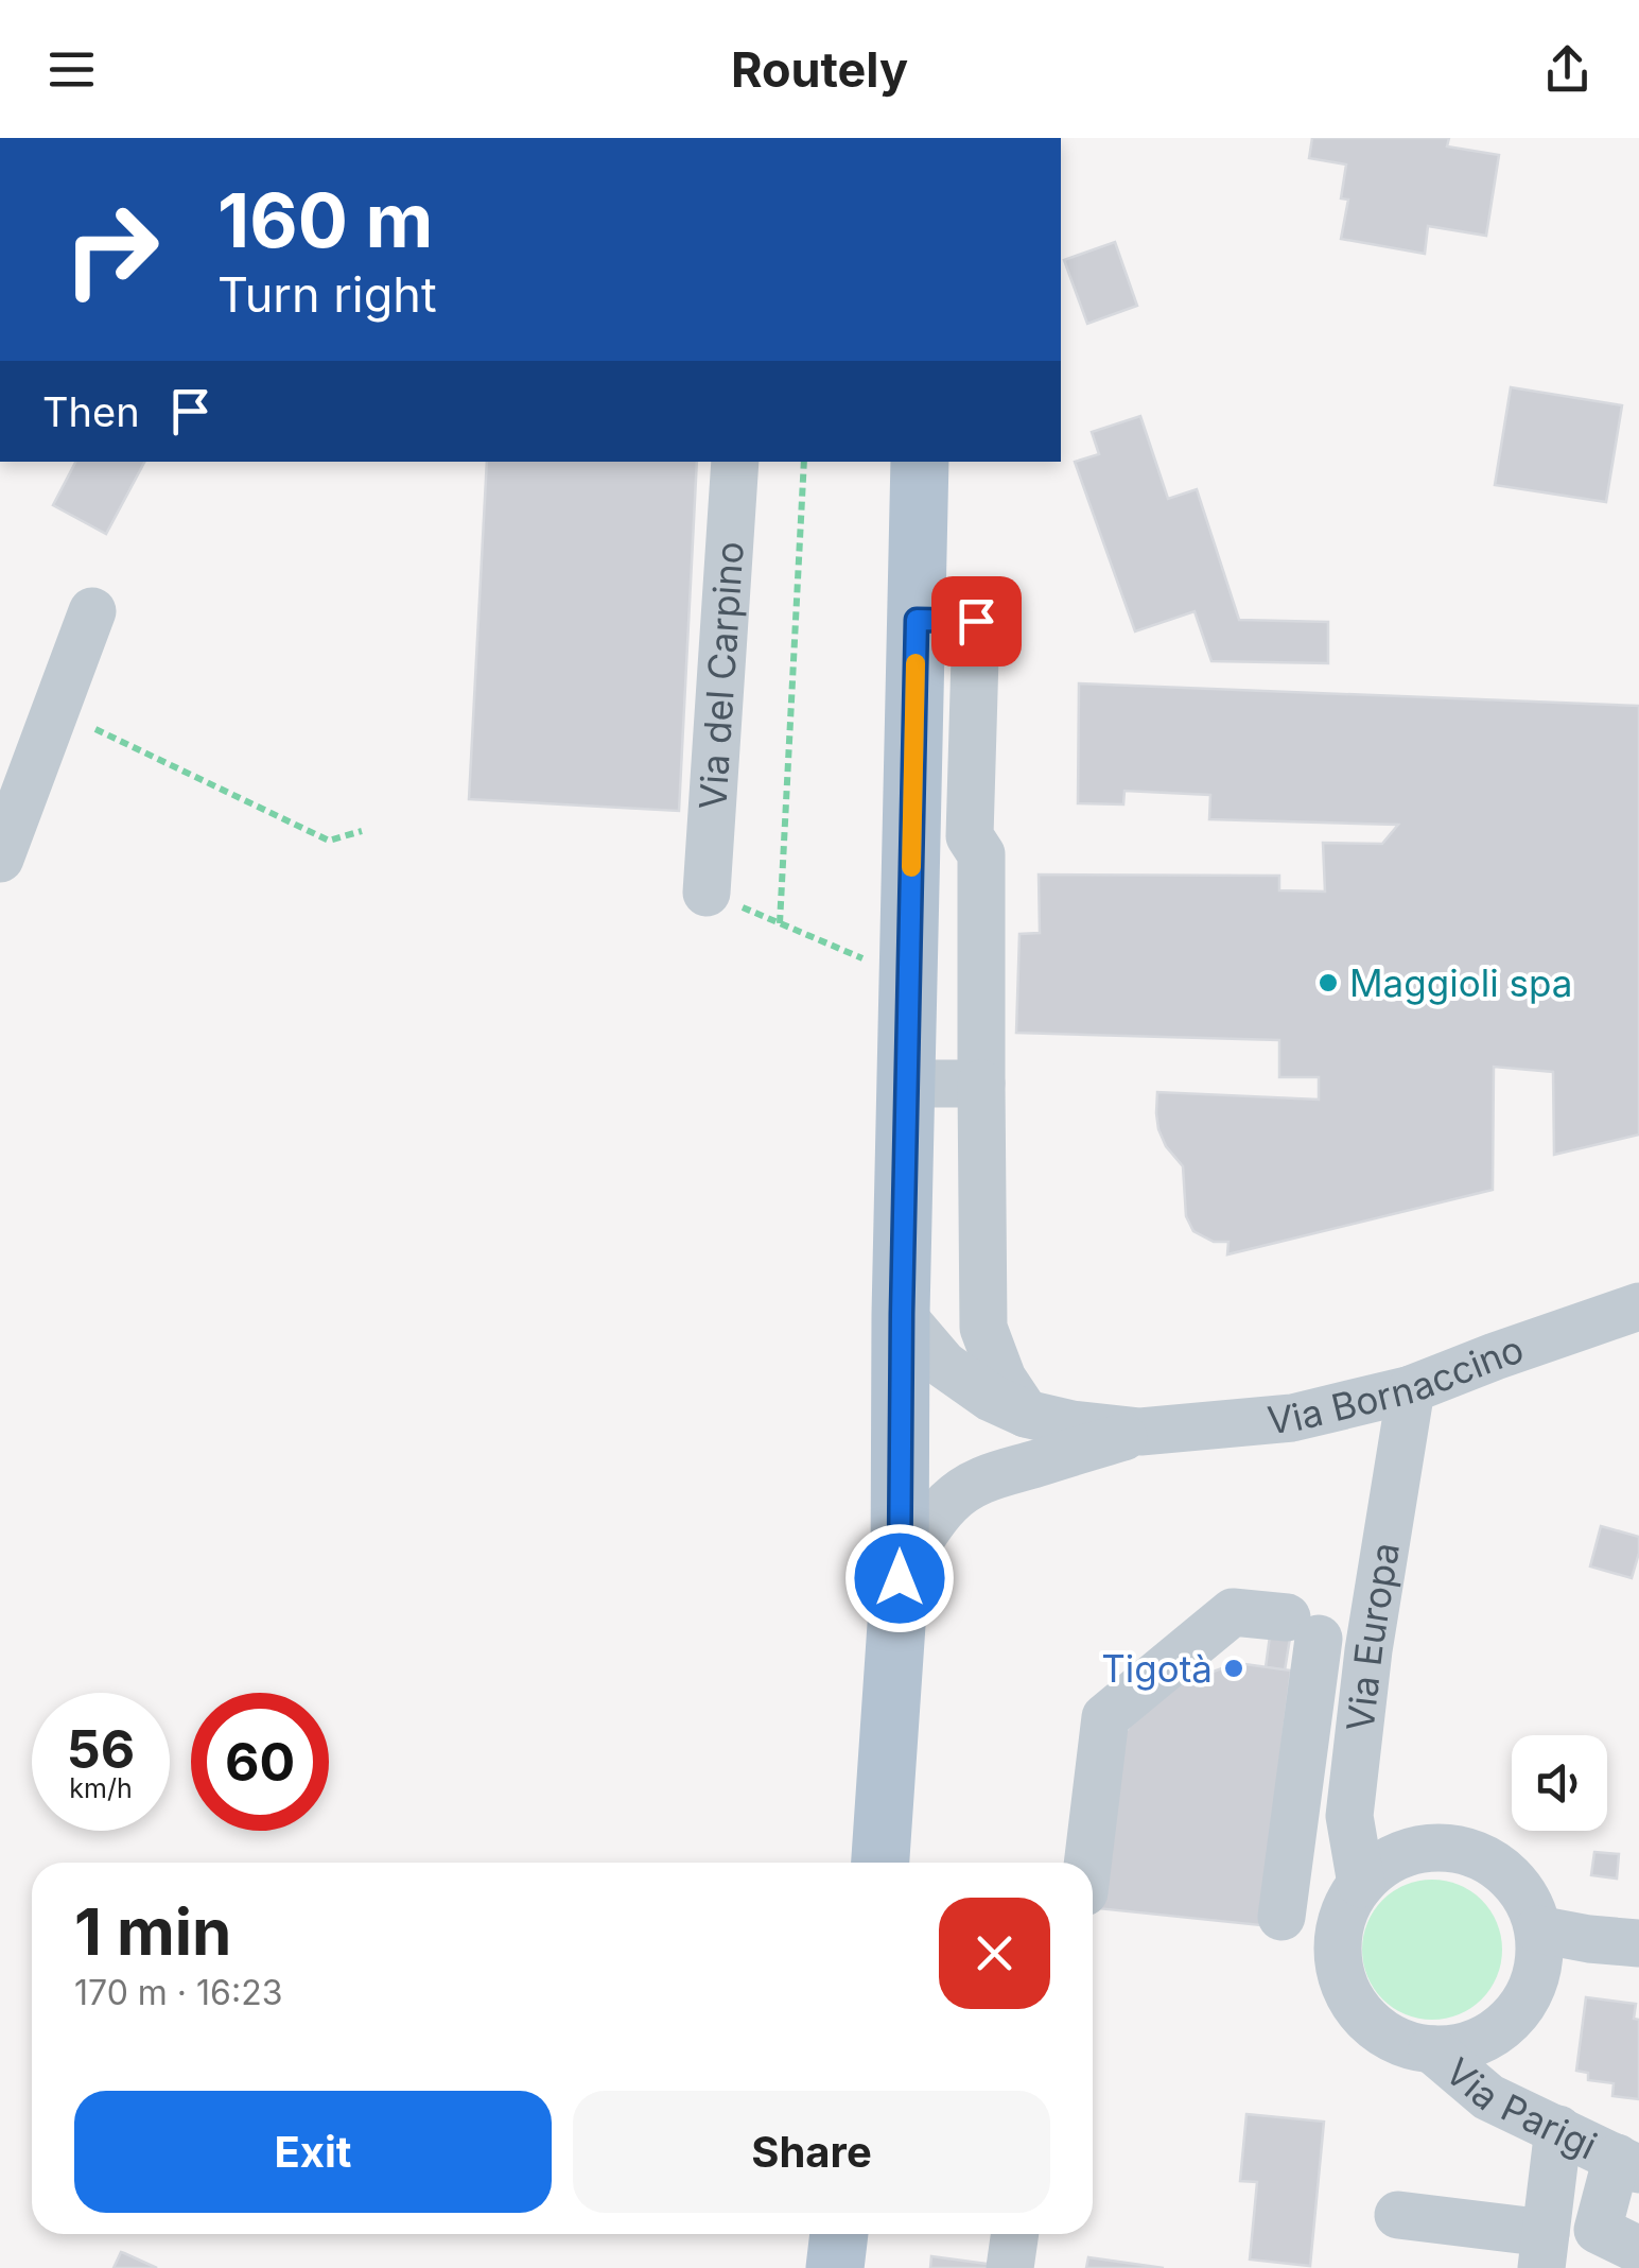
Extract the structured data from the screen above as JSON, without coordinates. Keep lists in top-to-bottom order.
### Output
{
  "streets": {
    "street": [
      "Via del Carpino",
      "Via Bornaccino",
      "Via Europa",
      "Via Parigi"
    ]
  },
  "crossings": [
    ["Via Bornaccino", "Via Europa"],
    ["Via Europa", "Via Parigi"]
  ],
  "places": ["Maggioli spa", "Tigotà"],
  "page": {
    "header": "Routely",
    "turn": ["160 m", "Turn right"],
    "then": "Then",
    "speed": "56 km/h",
    "limit": "60",
    "heading": ["1 min", "170 m · 16:23"],
    "buttons": ["Exit", "Share"]
  }
}
